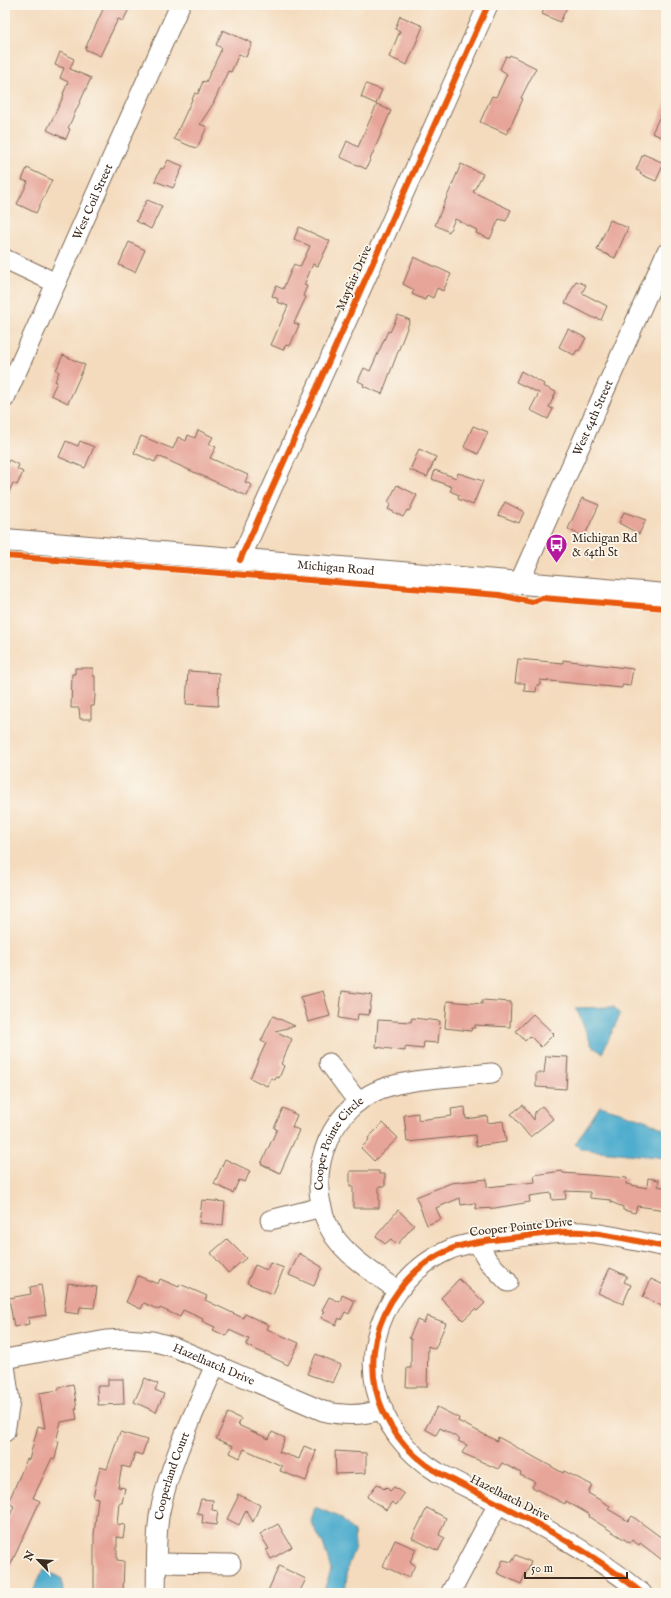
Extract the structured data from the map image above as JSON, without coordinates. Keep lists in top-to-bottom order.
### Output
{
  "streets": {
    "main road": ["Michigan Road"],
    "street": [
      "West Coil Street",
      "Mayfair Drive",
      "West 64th Street",
      "Cooper Pointe Circle",
      "Cooper Pointe Drive",
      "Hazelhatch Drive",
      "Cooperland Court"
    ]
  },
  "crossings": [
    ["Mayfair Drive", "Michigan Road"],
    ["West 64th Street", "Michigan Road"],
    ["Cooper Pointe Circle", "Cooper Pointe Drive"],
    ["Cooper Pointe Drive", "Hazelhatch Drive"],
    ["Hazelhatch Drive", "Cooperland Court"]
  ],
  "places": {
    "bus stop": ["Michigan Rd & 64th St"]
  },
  "scale_bar": "50 m",
  "north": "top left"
}
